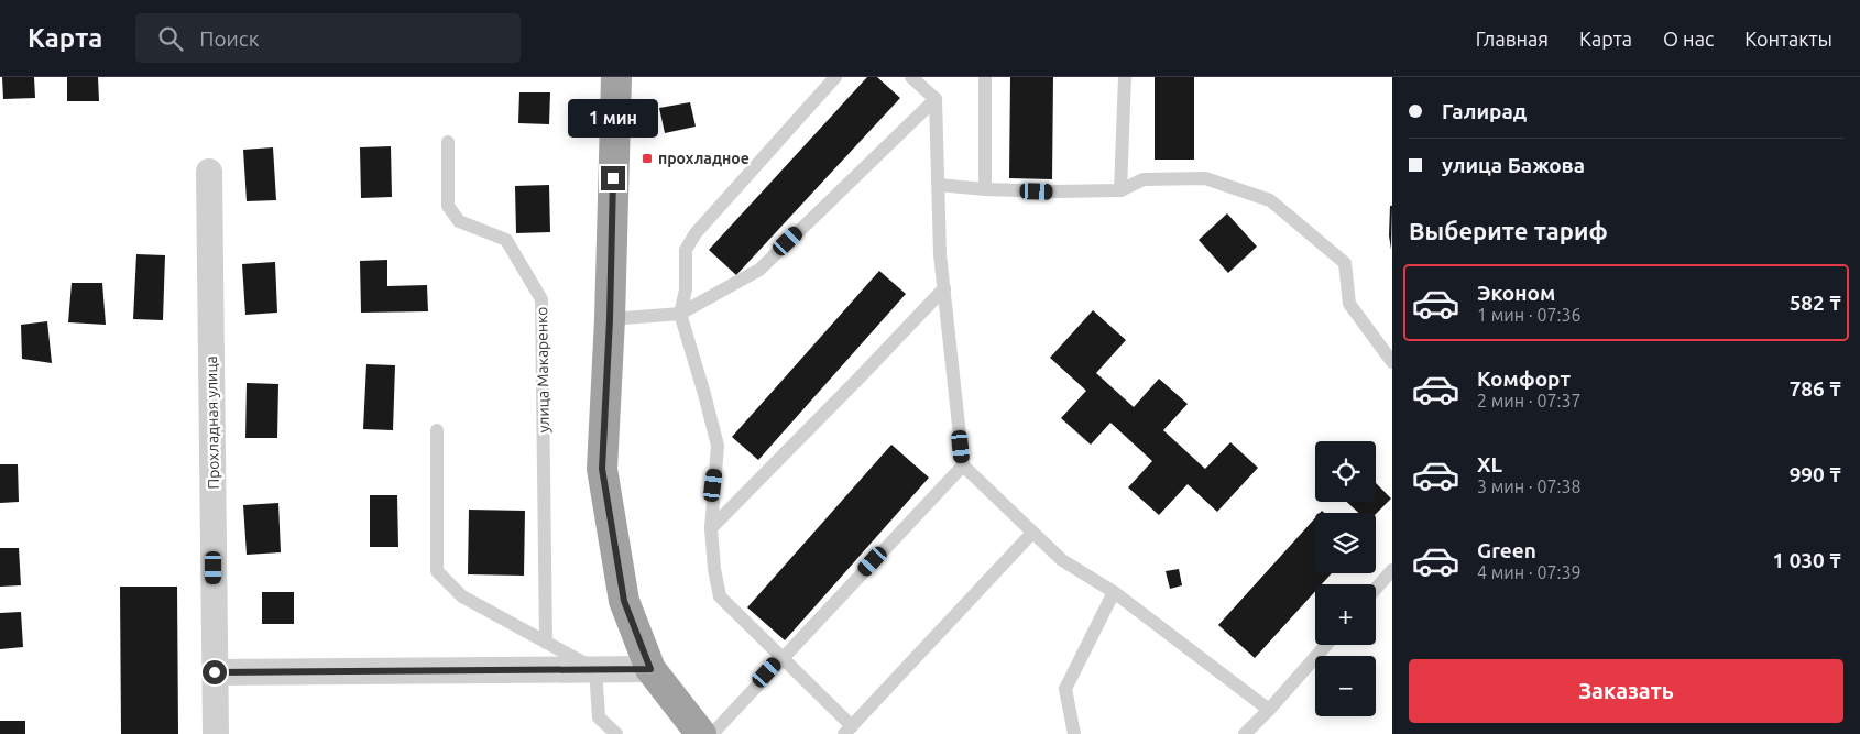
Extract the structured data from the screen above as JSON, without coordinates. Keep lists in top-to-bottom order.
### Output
{
  "streets": {
    "street": ["Прохладная улица"],
    "lane": ["улица Макаренко"]
  },
  "places": {
    "transit": ["прохладное"]
  },
  "page": {
    "header": "Карта",
    "search": "Поиск",
    "nav": [
      "Главная",
      "Карта",
      "О нас",
      "Контакты"
    ],
    "banner": ["Галирад", "улица Бажова"],
    "bubble": "1 мин",
    "heading": "Выберите тариф",
    "list": [
      {
        "name": "Эконом",
        "note": "1 мин · 07:36",
        "value": "582 ₸"
      },
      {
        "name": "Комфорт",
        "note": "2 мин · 07:37",
        "value": "786 ₸"
      },
      {
        "name": "XL",
        "note": "3 мин · 07:38",
        "value": "990 ₸"
      },
      {
        "name": "Green",
        "note": "4 мин · 07:39",
        "value": "1 030 ₸"
      }
    ],
    "map_buttons": ["+", "−"],
    "buttons": "Заказать"
  }
}
